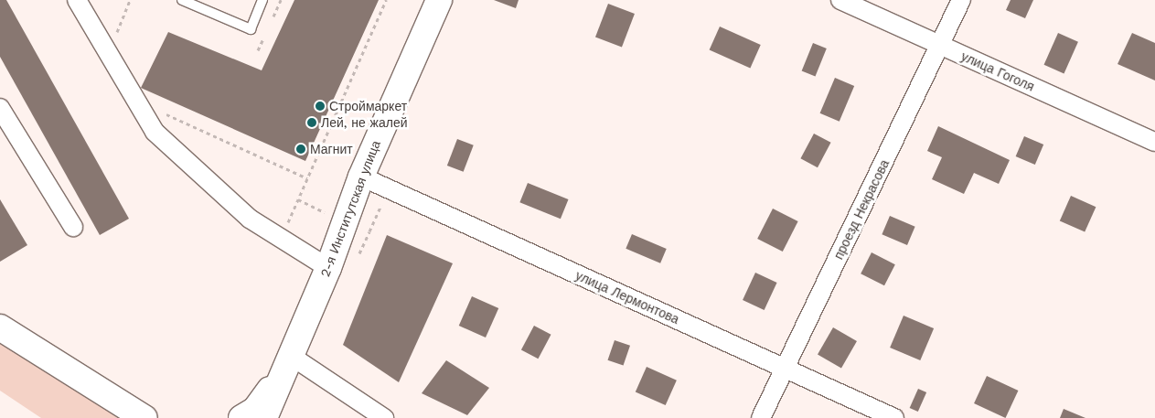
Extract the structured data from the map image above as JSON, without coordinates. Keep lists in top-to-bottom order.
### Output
{
  "streets": {
    "street": [
      "улица Гоголя",
      "2-я Институтская улица",
      "проезд Некрасова",
      "улица Лермонтова"
    ]
  },
  "crossings": [
    ["улица Гоголя", "проезд Некрасова"],
    ["2-я Институтская улица", "улица Лермонтова"],
    ["проезд Некрасова", "улица Лермонтова"]
  ],
  "places": ["Строймаркет", "Лей, не жалей", "Магнит"]
}
